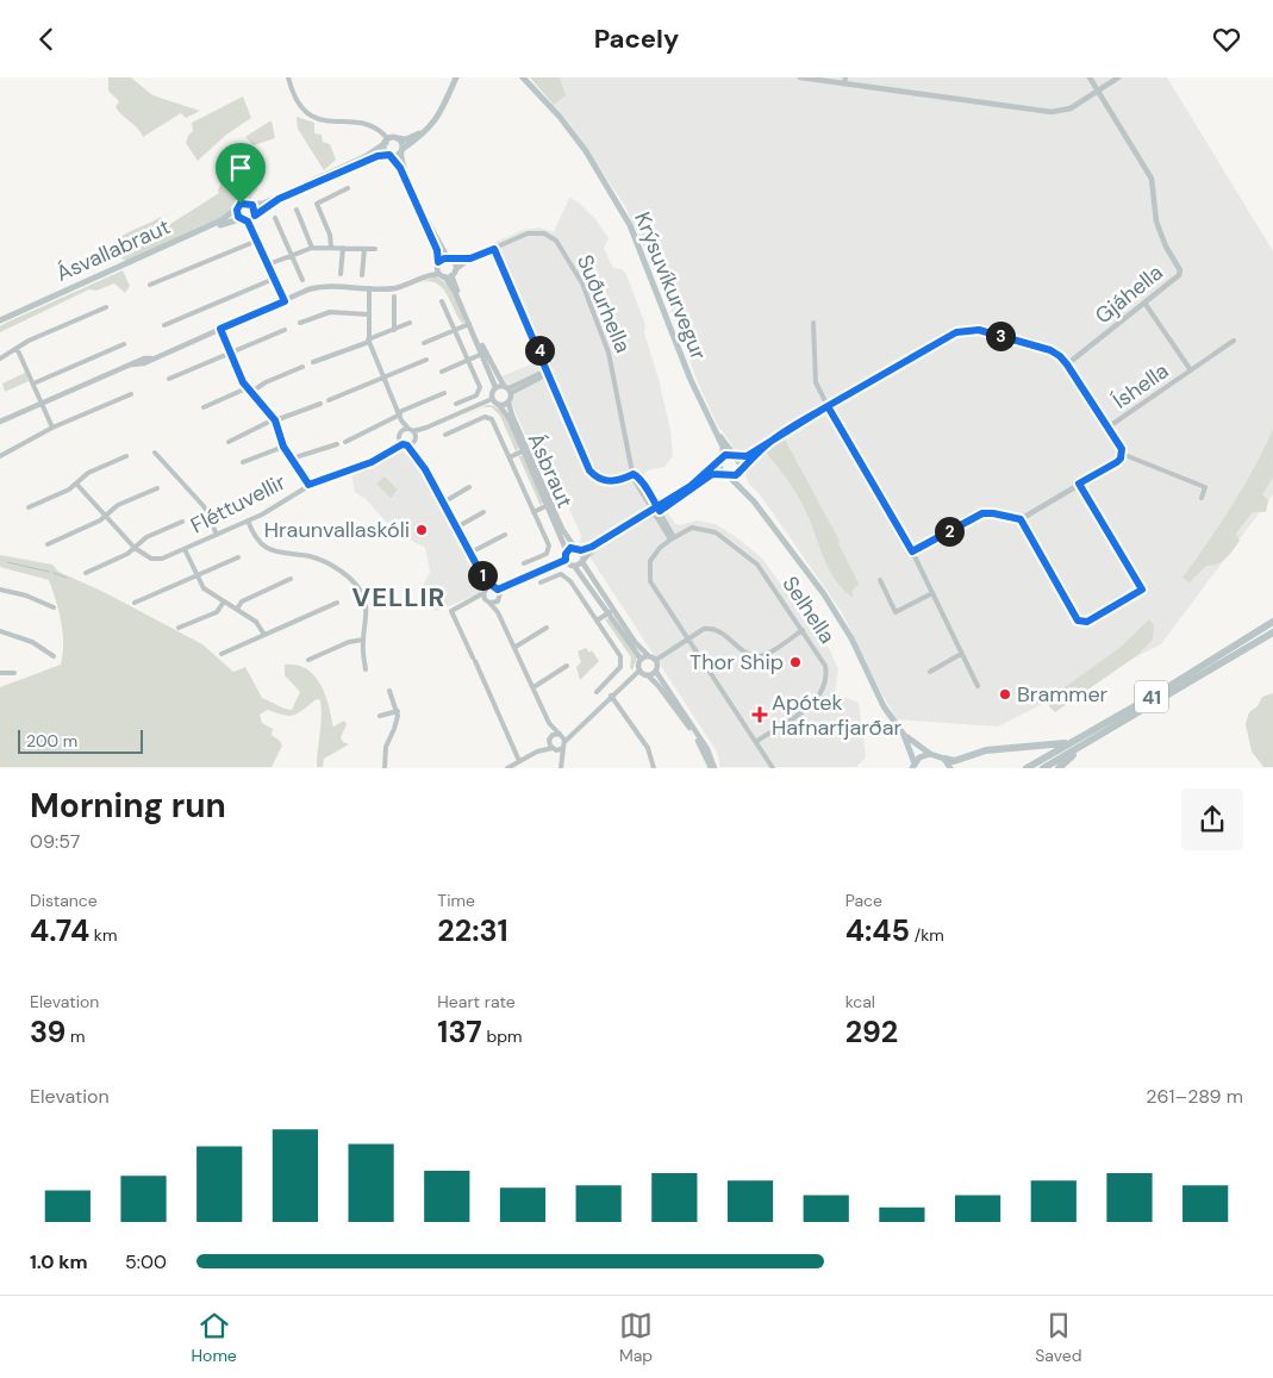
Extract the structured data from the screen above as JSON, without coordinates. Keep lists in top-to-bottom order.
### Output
{
  "streets": {
    "highway": ["41"],
    "main road": ["Ásvallabraut", "Krýsuvíkurvegur"],
    "street": [
      "Gjáhella",
      "Suðurhella",
      "Íshella",
      "Ásbraut",
      "Fléttuvellir",
      "Selhella"
    ]
  },
  "crossings": [
    ["Gjáhella", "Íshella"]
  ],
  "districts": ["VELLIR"],
  "places": {
    "other": ["Hraunvallaskóli", "Thor Ship", "Brammer"],
    "health": ["Apótek Hafnarfjarðar"]
  },
  "scale_bar": "200 m",
  "page": {
    "header": "Pacely",
    "pins": [
      "3",
      "4",
      "2",
      "1"
    ],
    "scale": "200 m",
    "heading": ["Morning run", "09:57"],
    "stats": [
      ["Distance", "4.74 km"],
      ["Time", "22:31"],
      ["Pace", "4:45 /km"],
      ["Elevation", "39 m"],
      ["Heart rate", "137 bpm"],
      ["kcal", "292"]
    ],
    "chart": ["Elevation", "261–289 m"],
    "list": [
      {
        "name": "1.0 km",
        "note": "5:00"
      }
    ],
    "tabs": ["Home", "Map", "Saved"]
  }
}
